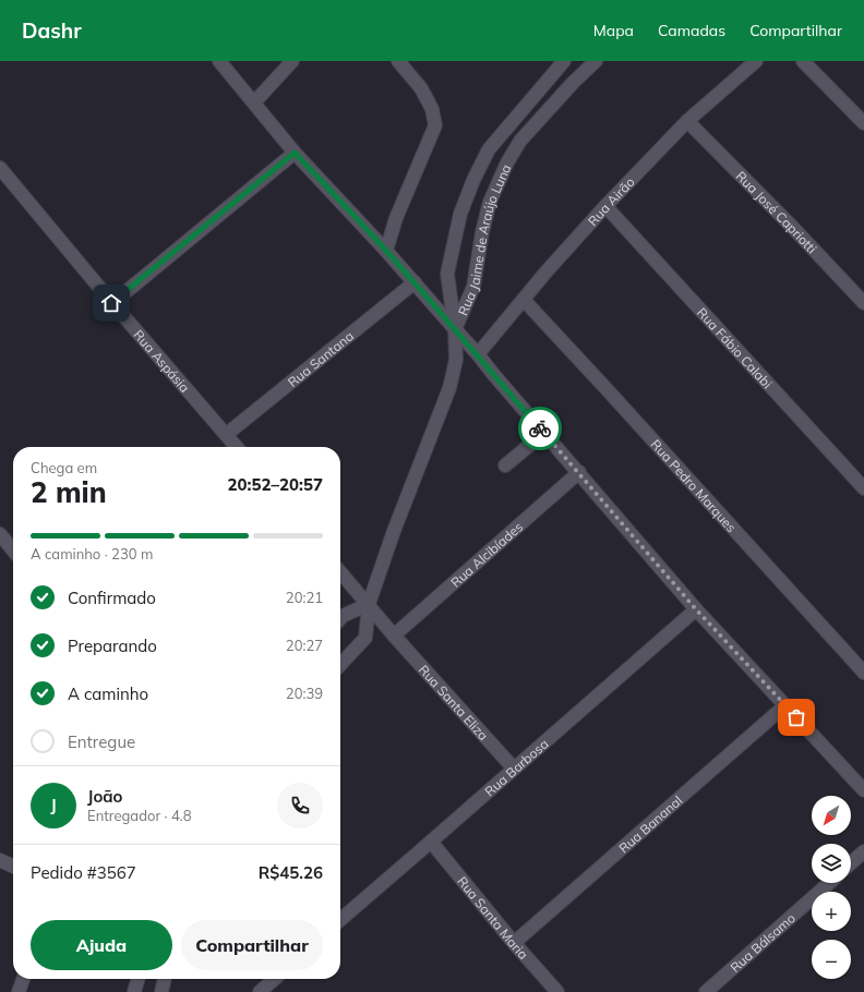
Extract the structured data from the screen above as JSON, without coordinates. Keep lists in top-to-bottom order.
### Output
{
  "streets": {
    "street": [
      "Rua Airão",
      "Rua José Capriotti",
      "Rua Jaime de Araújo Luna",
      "Rua Fábio Calabi",
      "Rua Santana",
      "Rua Aspásia",
      "Rua Pedro Marques",
      "Rua Alcibíades",
      "Rua Santa Eliza",
      "Rua Barbosa",
      "Rua Bananal",
      "Rua Santa Maria",
      "Rua Bálsamo"
    ]
  },
  "crossings": [
    ["Rua Airão", "Rua José Capriotti"],
    ["Rua Airão", "Rua Fábio Calabi"],
    ["Rua Airão", "Rua Pedro Marques"],
    ["Rua Santana", "Rua Aspásia"],
    ["Rua Alcibíades", "Rua Santa Eliza"],
    ["Rua Santa Eliza", "Rua Barbosa"],
    ["Rua Barbosa", "Rua Santa Maria"],
    ["Rua Bananal", "Rua Santa Maria"]
  ],
  "north": "bottom left",
  "page": {
    "header": "Dashr",
    "nav": ["Mapa", "Camadas", "Compartilhar"],
    "heading": ["2 min", "Chega em", "20:52–20:57"],
    "panel": [
      "João",
      "Entregador · 4.8",
      "Pedido #3567",
      "R$45.26"
    ],
    "bar": "A caminho · 230 m",
    "list": [
      ["Confirmado", "20:21"],
      ["Preparando", "20:27"],
      ["A caminho", "20:39"],
      "Entregue"
    ],
    "round": "J",
    "map_buttons": ["+", "−"],
    "buttons": ["Ajuda", "Compartilhar"]
  }
}
